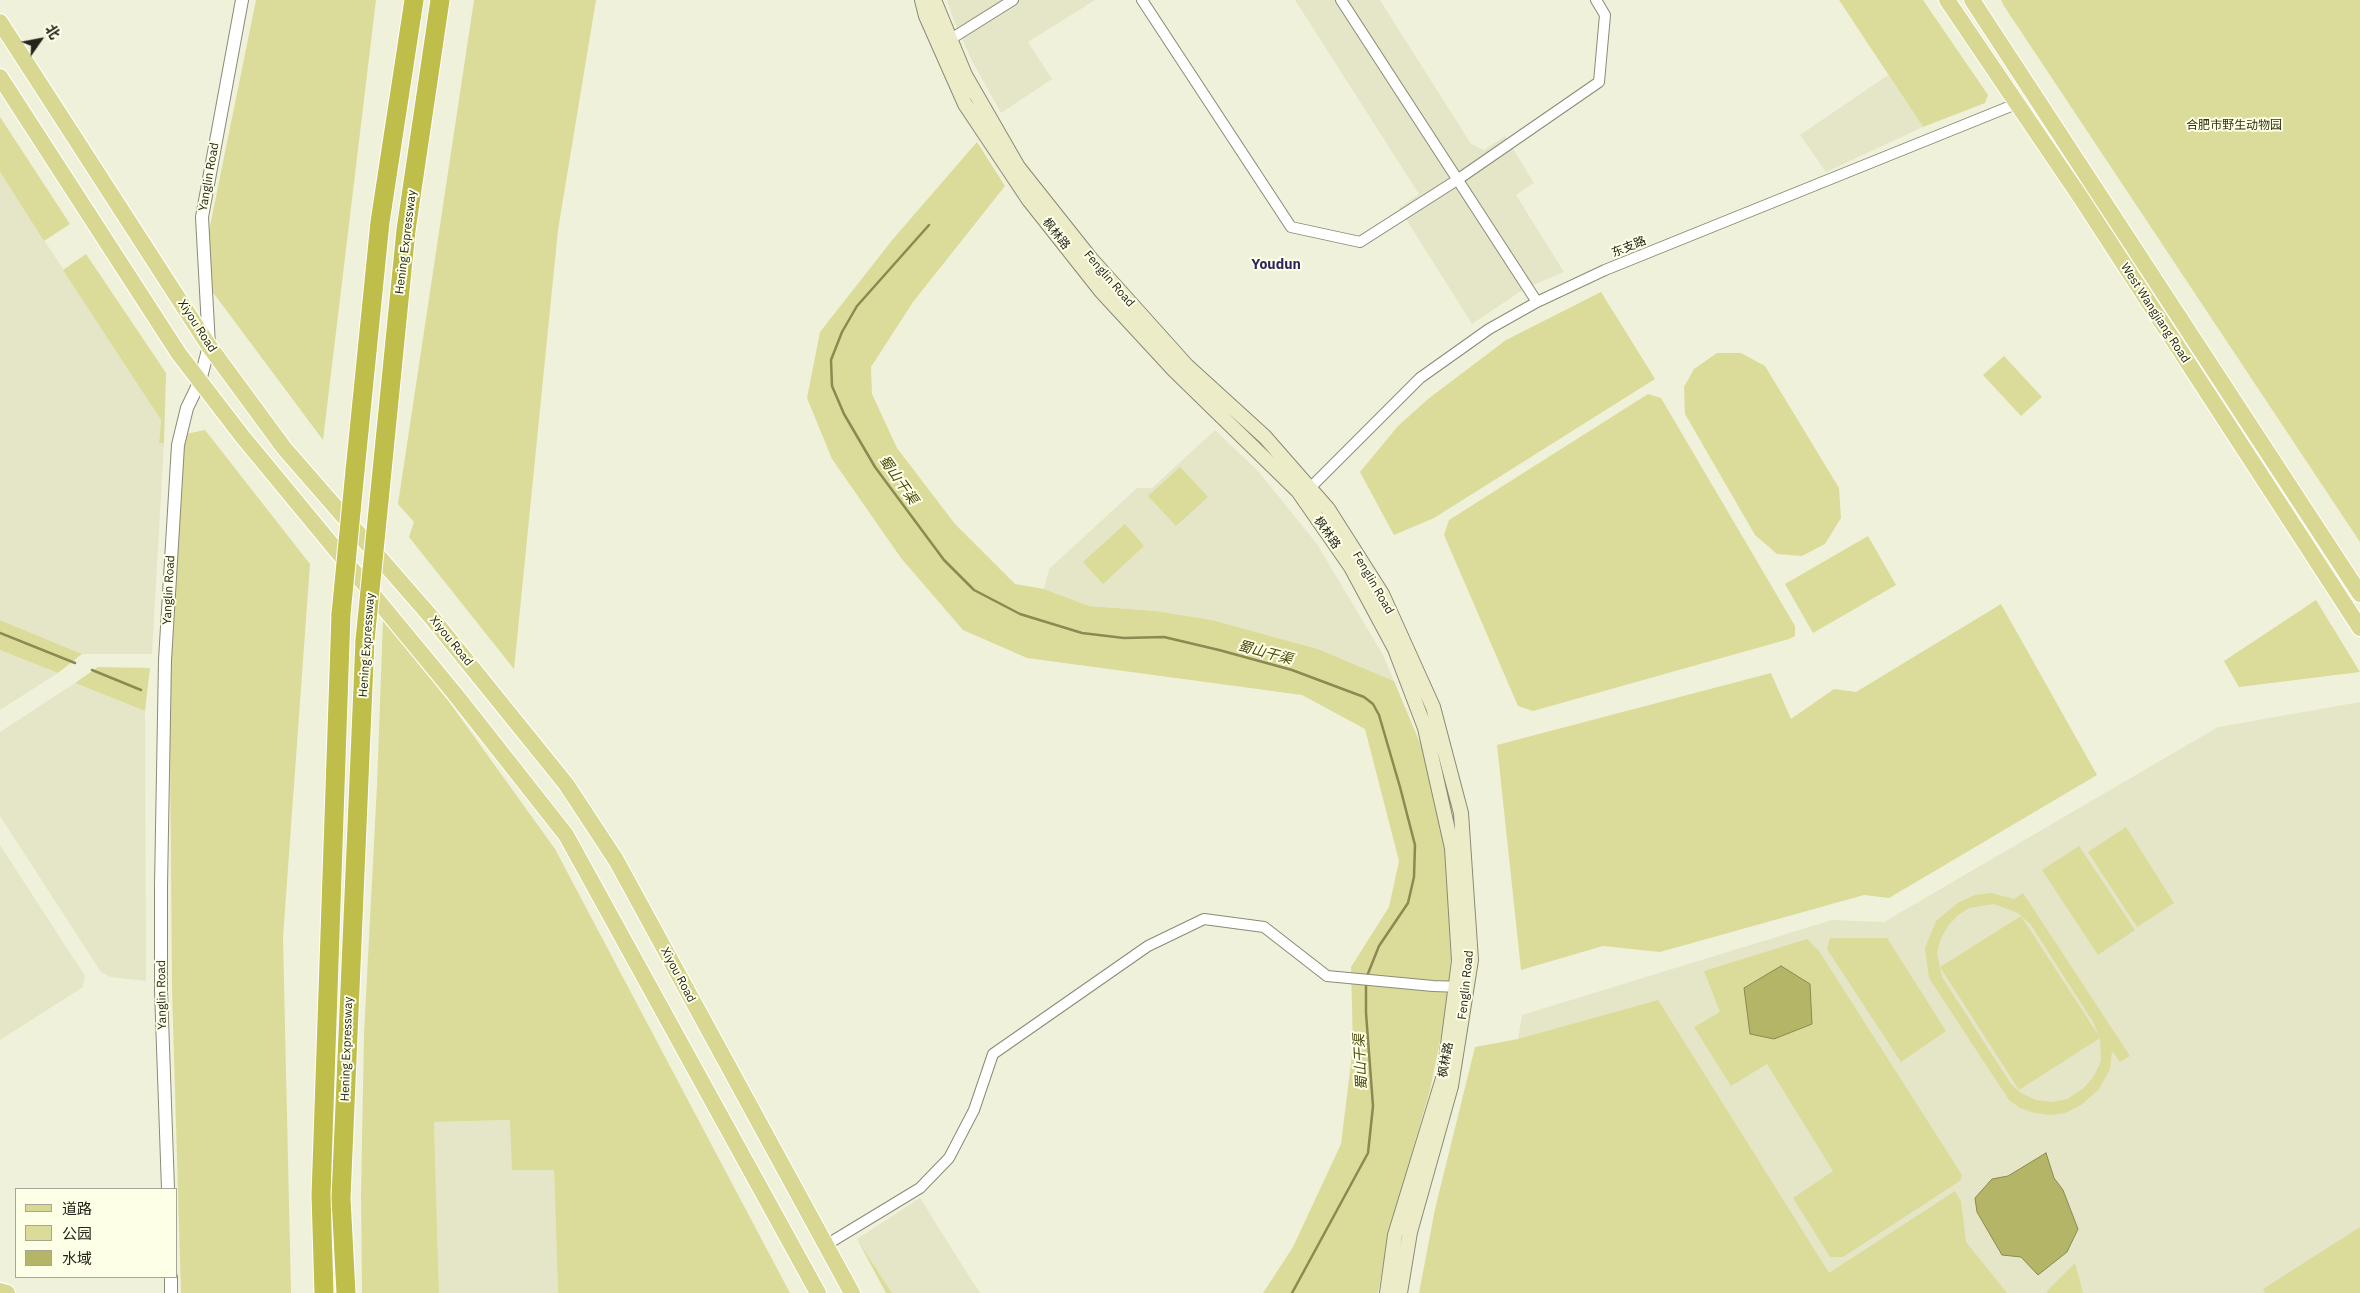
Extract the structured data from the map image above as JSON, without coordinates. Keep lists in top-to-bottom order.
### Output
{
  "streets": {
    "highway": ["Hening Expressway"],
    "main road": [
      "枫林路",
      "Fenglin Road",
      "West Wangjiang Road",
      "Xiyou Road"
    ],
    "street": ["Yanglin Road", "东支路"]
  },
  "crossings": [
    ["Yanglin Road", "Xiyou Road"],
    ["枫林路", "东支路"],
    ["枫林路", "Fenglin Road"],
    ["东支路", "West Wangjiang Road"]
  ],
  "districts": ["Youdun"],
  "water": ["蜀山干渠"],
  "parks": ["合肥市野生动物园"],
  "legend": ["道路", "公园", "水域"],
  "north": "top right"
}
